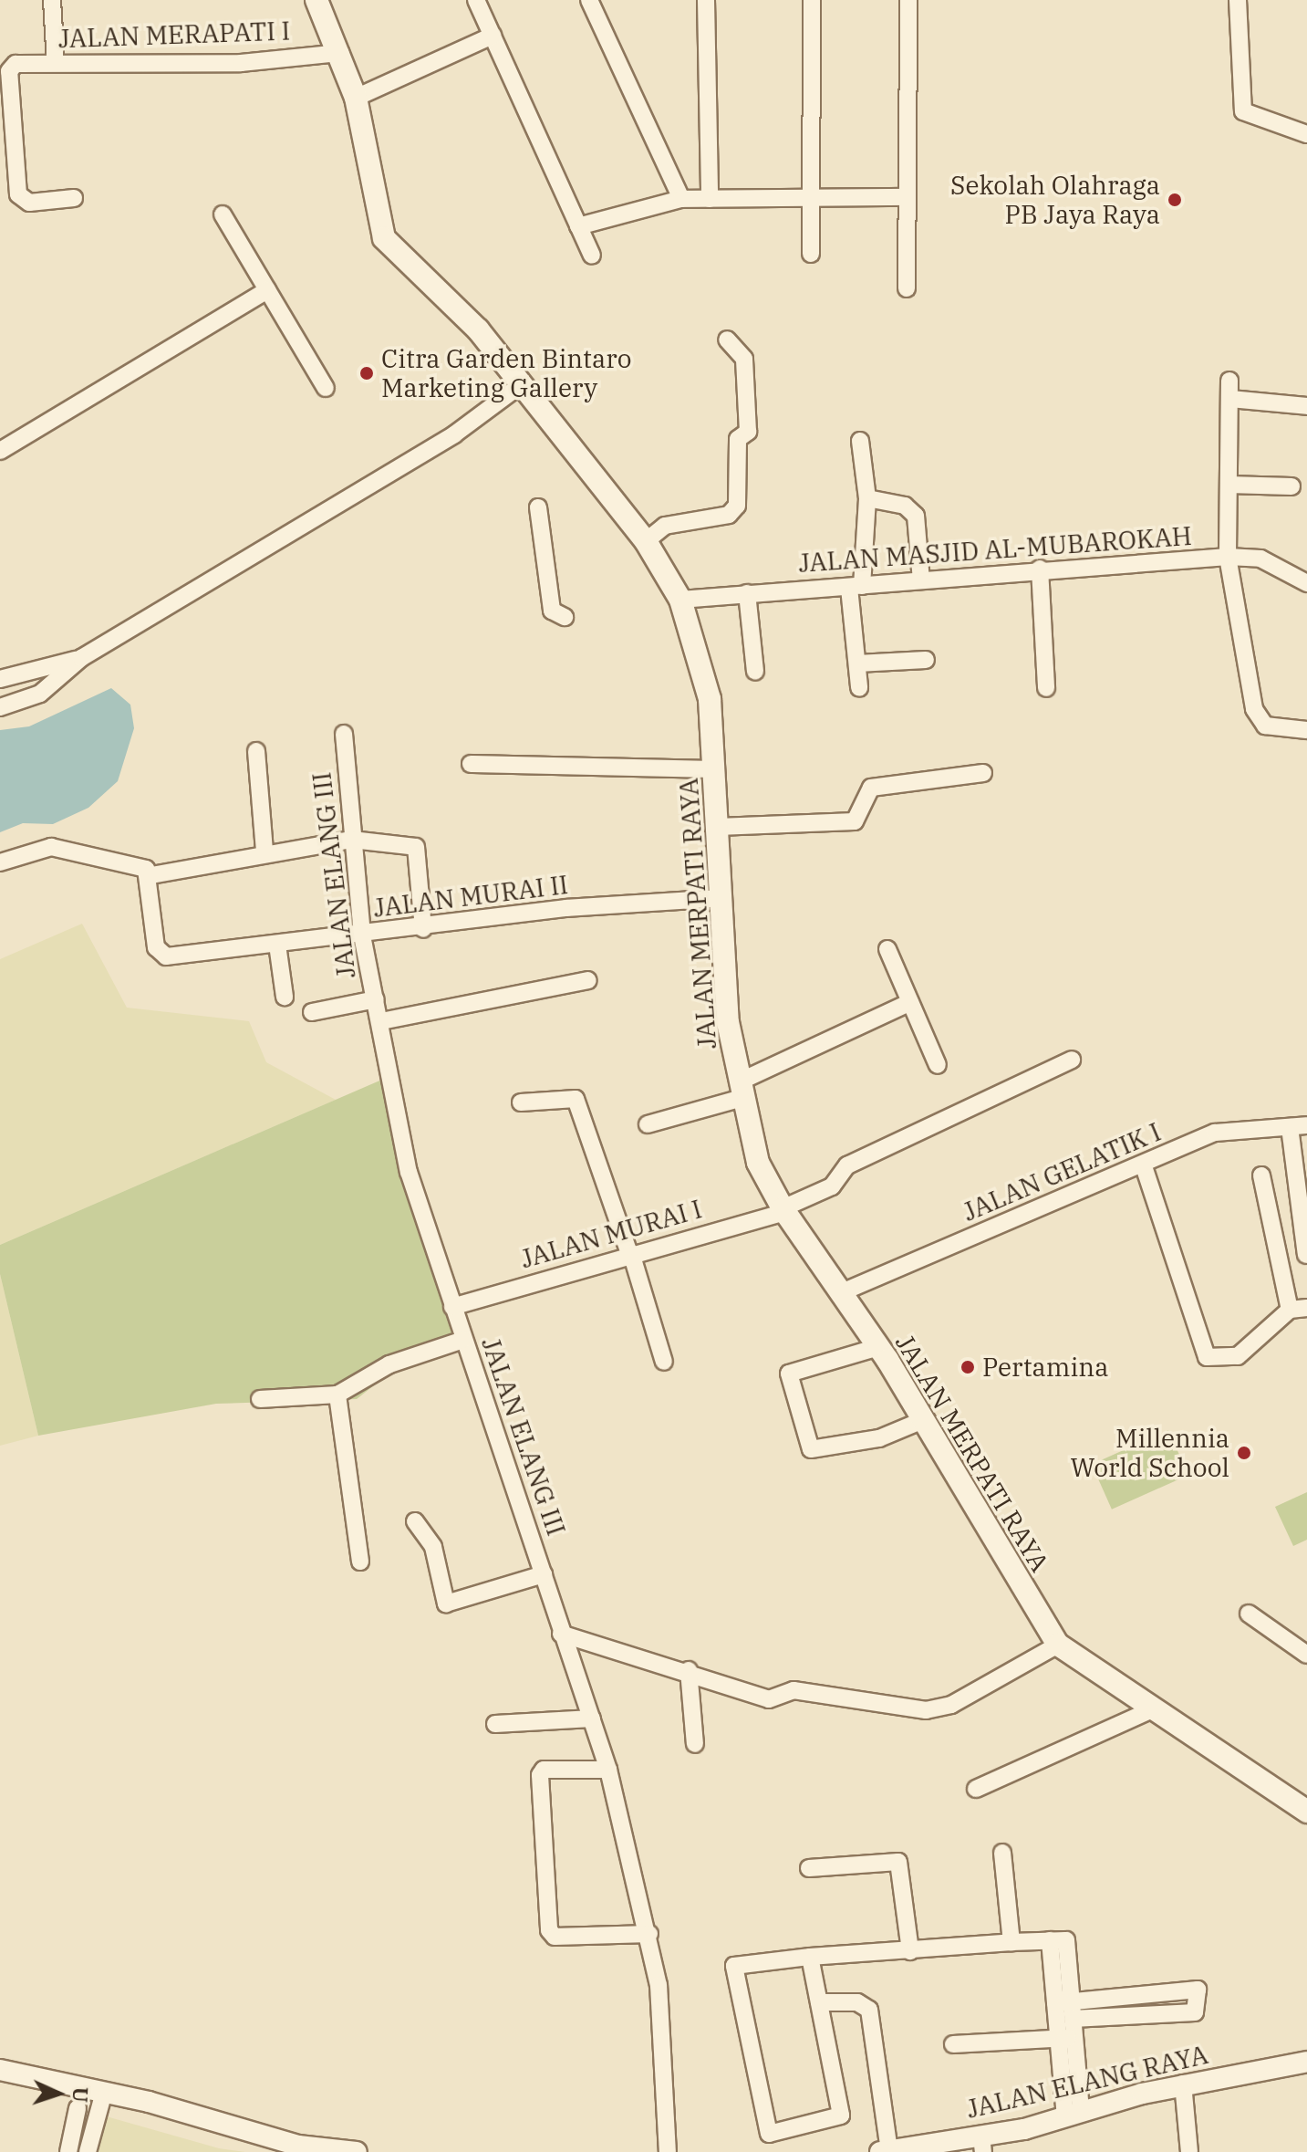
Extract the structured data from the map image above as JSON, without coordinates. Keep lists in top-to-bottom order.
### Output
{
  "streets": {
    "main road": ["JALAN MERPATI RAYA"],
    "street": [
      "JALAN MERAPATI I",
      "JALAN MASJID AL-MUBAROKAH",
      "JALAN ELANG III",
      "JALAN MURAI II",
      "JALAN GELATIK I",
      "JALAN MURAI I",
      "JALAN ELANG RAYA"
    ]
  },
  "crossings": [
    ["JALAN MERAPATI I", "JALAN MERPATI RAYA"],
    ["JALAN MASJID AL-MUBAROKAH", "JALAN MERPATI RAYA"],
    ["JALAN ELANG III", "JALAN MURAI II"],
    ["JALAN ELANG III", "JALAN MURAI I"],
    ["JALAN MURAI II", "JALAN MERPATI RAYA"],
    ["JALAN MERPATI RAYA", "JALAN GELATIK I"],
    ["JALAN MERPATI RAYA", "JALAN MURAI I"]
  ],
  "places": [
    "Sekolah Olahraga PB Jaya Raya",
    "Citra Garden Bintaro Marketing Gallery",
    "Pertamina",
    "Millennia World School"
  ],
  "north": "right"
}
